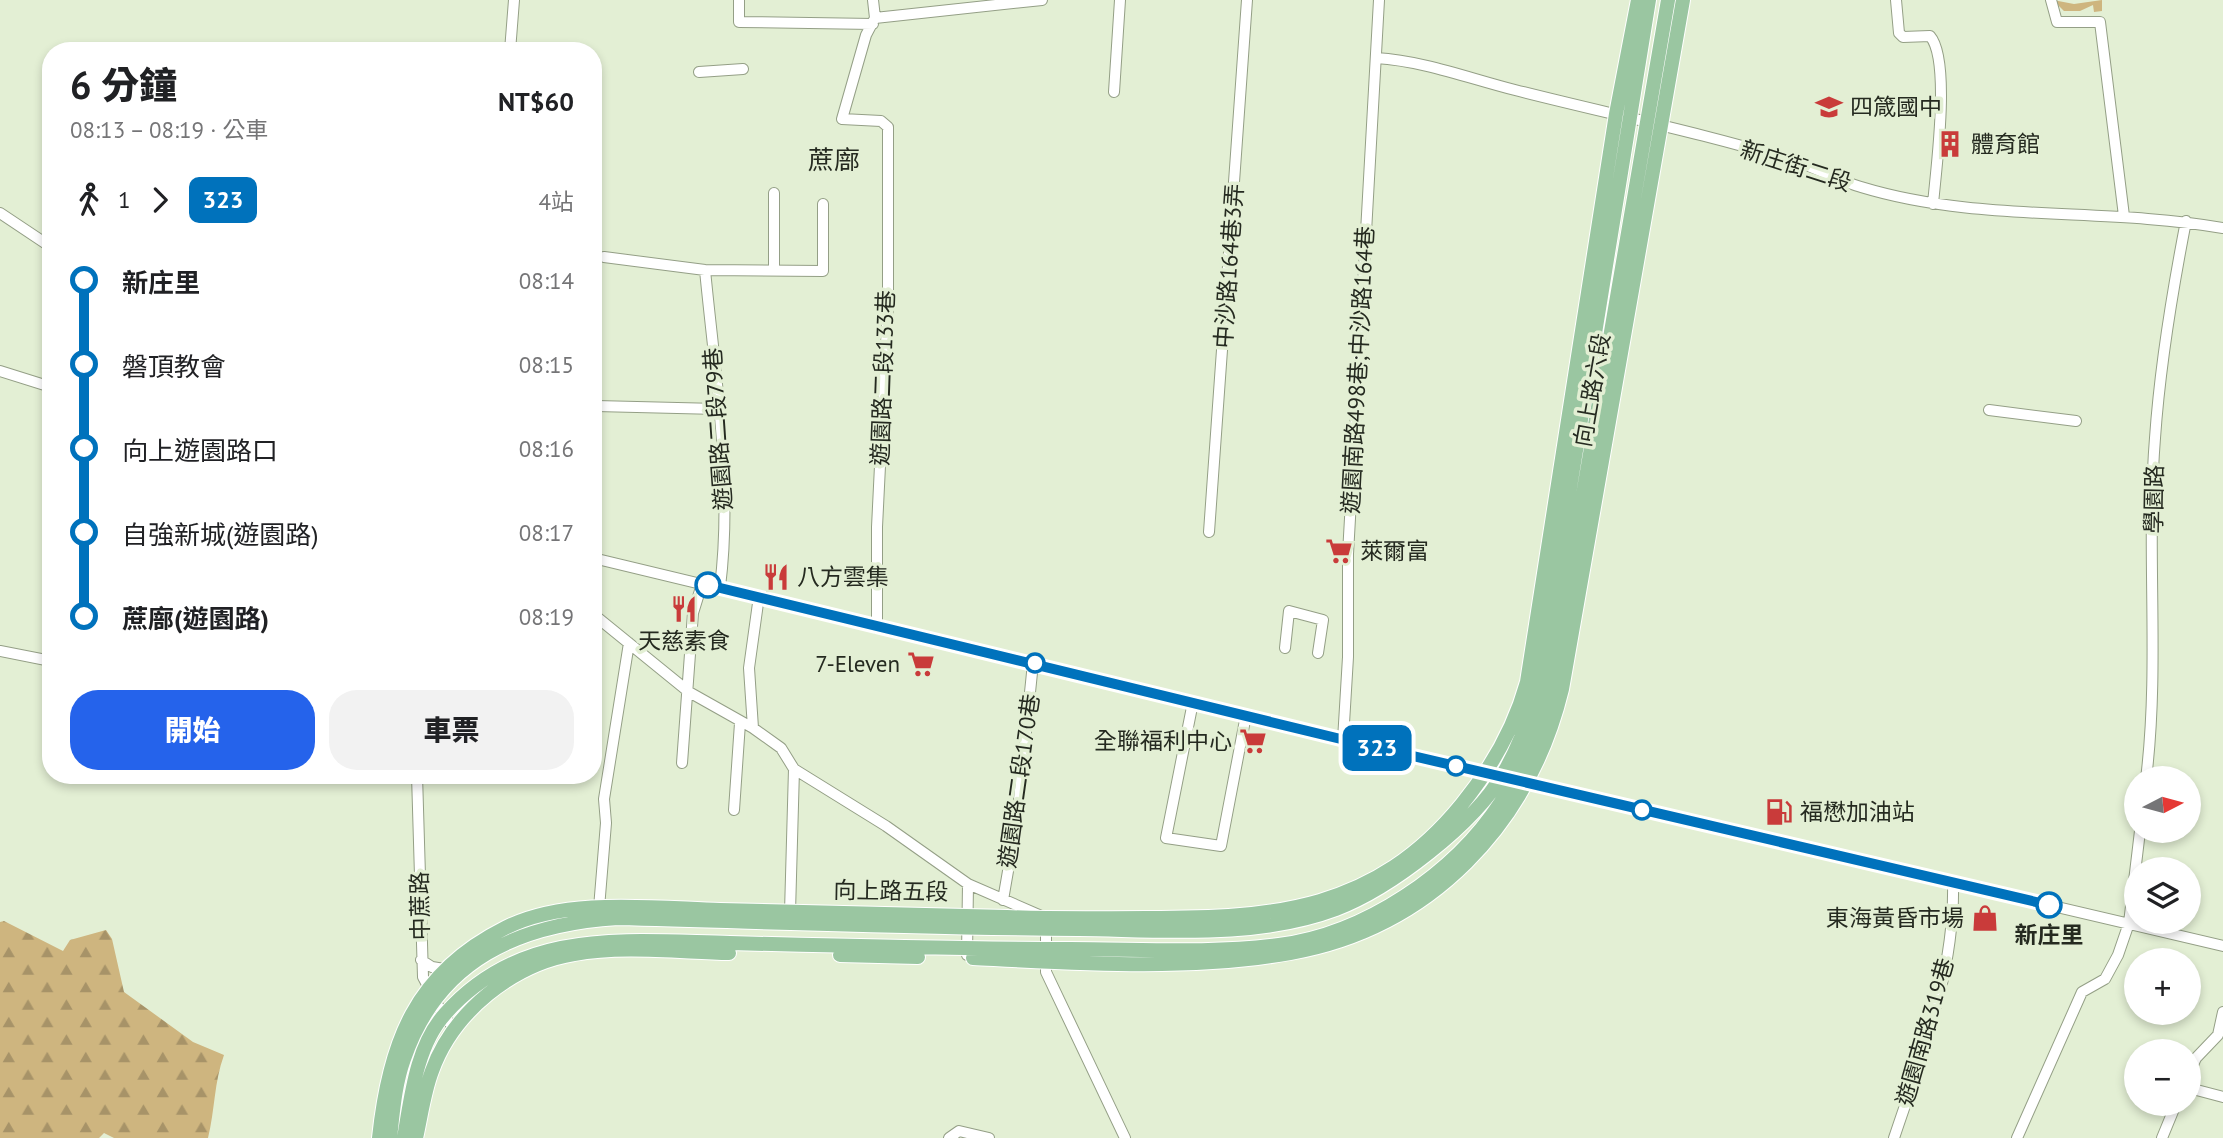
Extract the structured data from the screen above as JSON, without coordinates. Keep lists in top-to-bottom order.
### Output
{
  "streets": {
    "main road": ["向上路六段", "向上路五段"],
    "street": [
      "新庄街二段",
      "中沙路164巷3弄",
      "遊園南路498巷;中沙路164巷",
      "遊園路二段133巷",
      "遊園路二段79巷",
      "學園路",
      "遊園路二段170巷",
      "中蔗路",
      "遊園南路319巷"
    ]
  },
  "crossings": [
    ["新庄街二段", "遊園南路498巷;中沙路164巷"],
    ["新庄街二段", "向上路六段"],
    ["新庄街二段", "學園路"],
    ["向上路六段", "向上路五段"],
    ["向上路五段", "中蔗路"]
  ],
  "districts": ["蔗廍"],
  "places": {
    "school or university": ["四箴國中"],
    "building": ["體育館"],
    "supermarket": ["萊爾富", "7-Eleven", "全聯福利中心"],
    "restaurant": ["八方雲集", "天慈素食"],
    "fuel station": ["福懋加油站"],
    "other": ["新庄里"],
    "shop": ["東海黃昏市場"]
  },
  "lines": ["bus line 323"],
  "north": "right",
  "page": {
    "on_map": "323",
    "heading": ["6 分鐘", "08:13 – 08:19 · 公車", "NT$60"],
    "legs": ["1", "323", "4站"],
    "list": [
      {
        "name": "新庄里",
        "value": "08:14"
      },
      {
        "name": "磐頂教會",
        "value": "08:15"
      },
      {
        "name": "向上遊園路口",
        "value": "08:16"
      },
      {
        "name": "自強新城(遊園路)",
        "value": "08:17"
      },
      {
        "name": "蔗廍(遊園路)",
        "value": "08:19"
      }
    ],
    "buttons": ["開始", "車票"],
    "map_buttons": ["+", "−"]
  }
}
